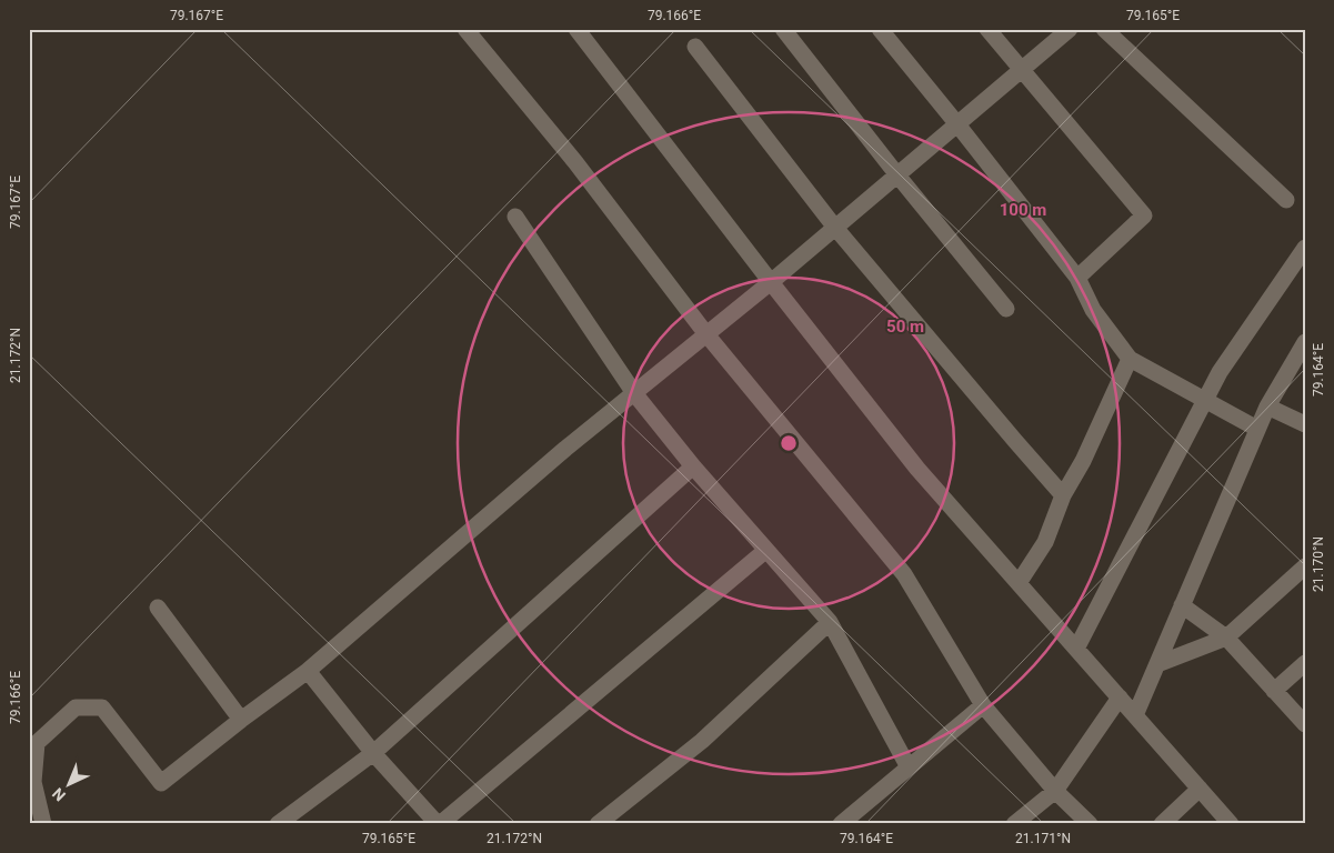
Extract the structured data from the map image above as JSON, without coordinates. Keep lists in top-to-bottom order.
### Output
{
  "north": "bottom left",
  "coordinates": [
    "79.167°E",
    "79.166°E",
    "79.165°E",
    "21.172°N",
    "79.164°E",
    "21.170°N",
    "21.171°N"
  ],
  "rings": ["100 m", "50 m"]
}
